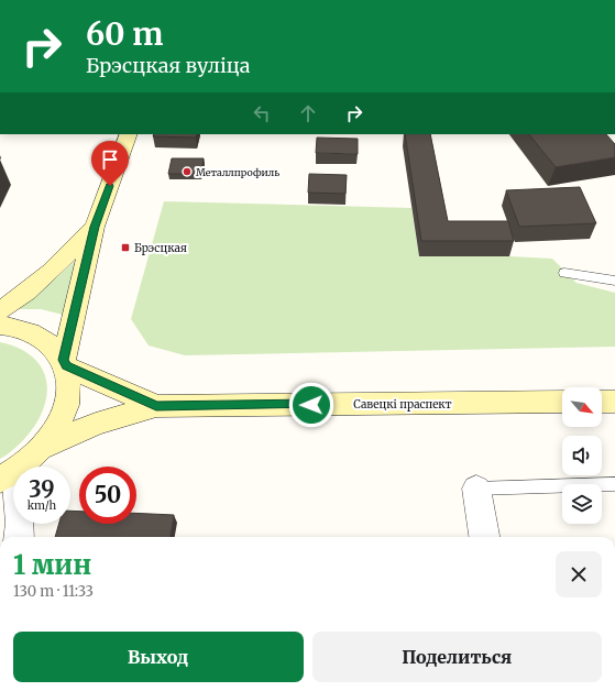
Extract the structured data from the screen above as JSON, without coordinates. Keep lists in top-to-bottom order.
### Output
{
  "streets": {
    "main road": ["Савецкі праспект"]
  },
  "places": {
    "other": ["Металлпрофиль"],
    "transit": ["Брэсцкая"]
  },
  "north": "bottom right",
  "page": {
    "turn": ["60 m", "Брэсцкая вуліца"],
    "speed": "39 km/h",
    "limit": "50",
    "heading": ["1 мин", "130 m · 11:33"],
    "buttons": ["Выход", "Поделиться"]
  }
}
